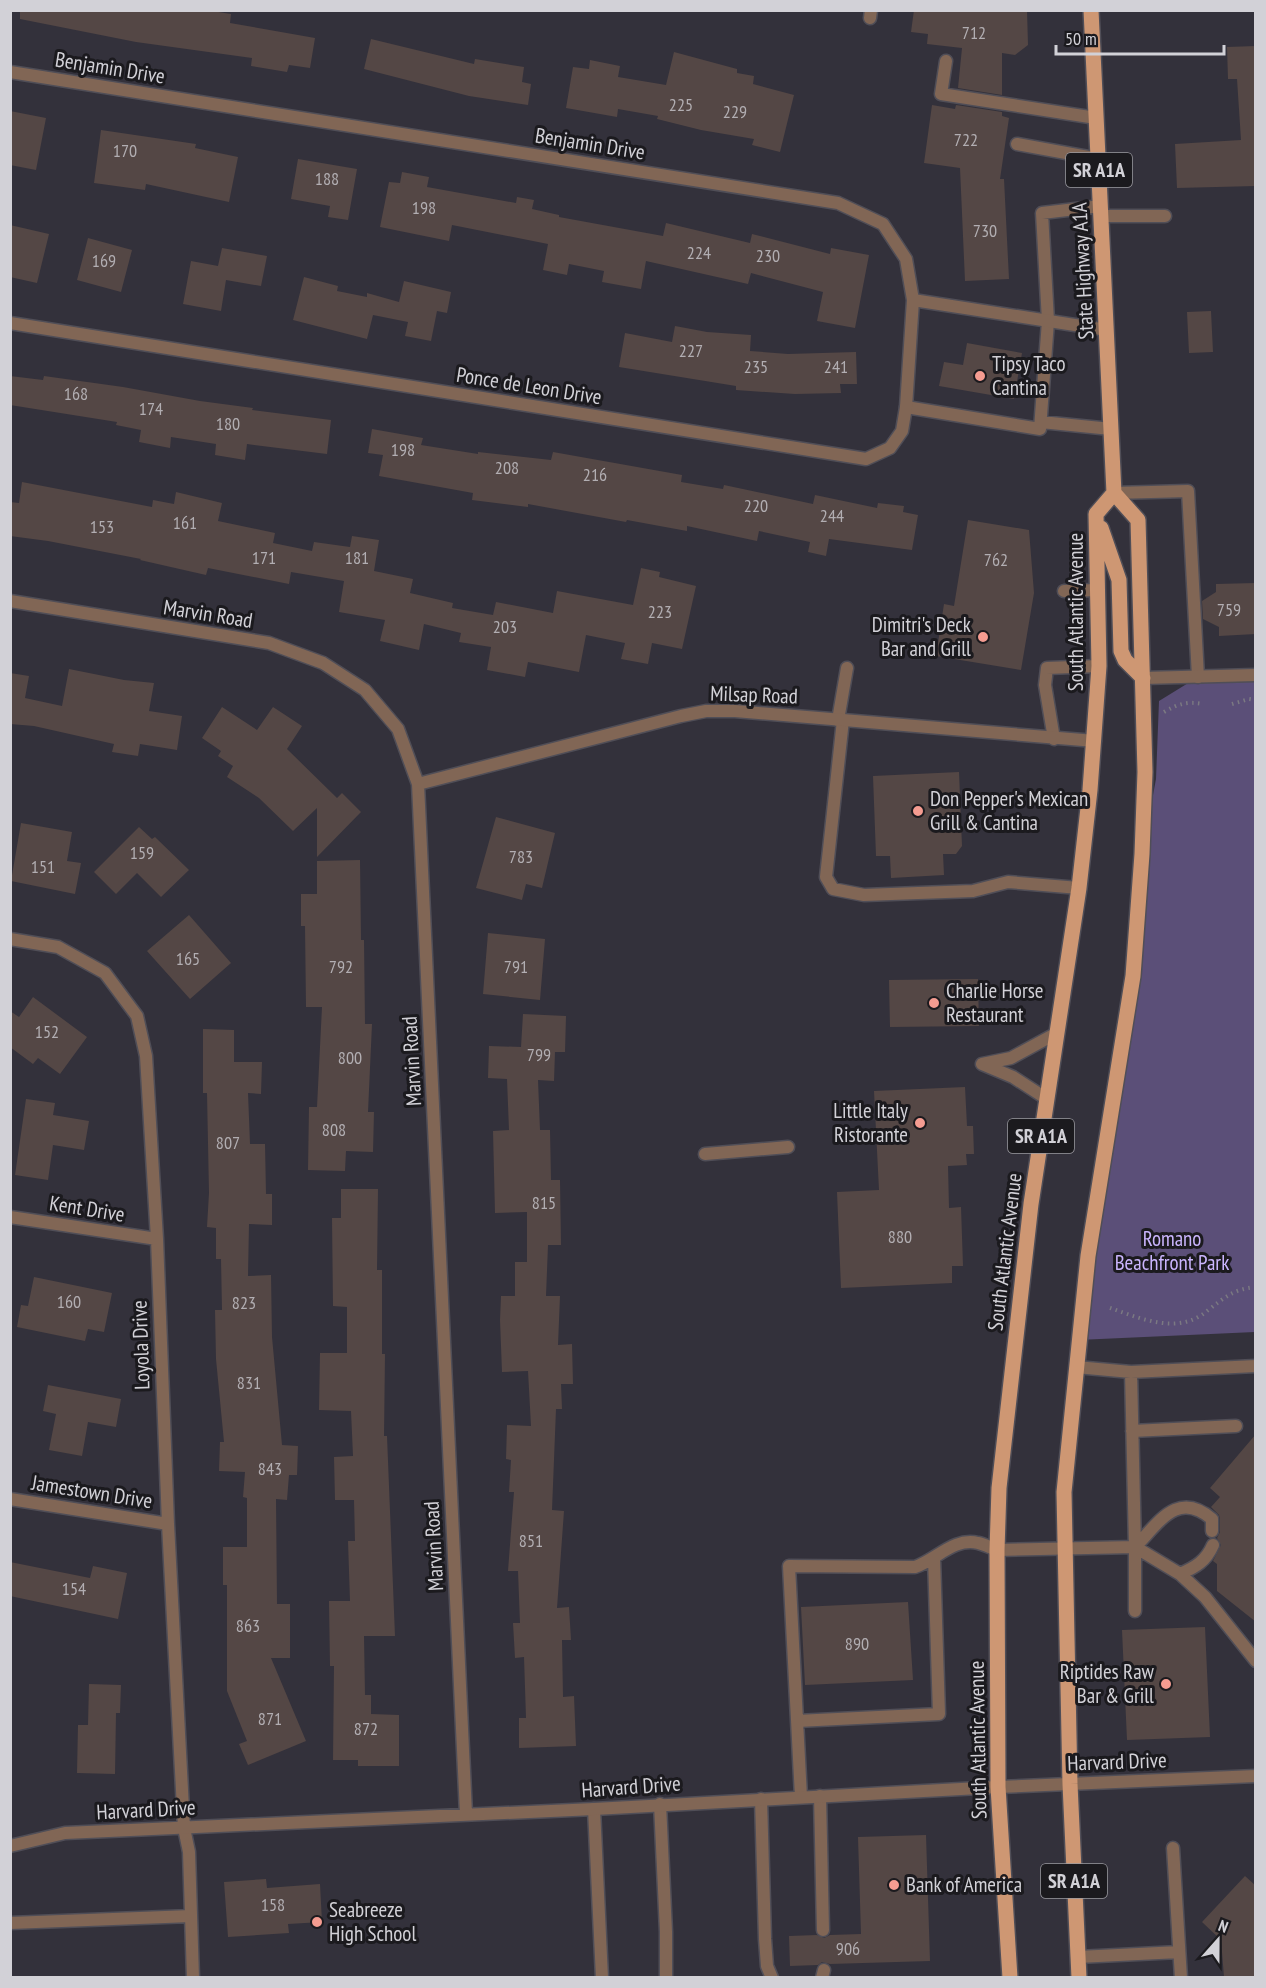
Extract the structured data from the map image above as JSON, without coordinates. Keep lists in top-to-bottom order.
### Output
{
  "streets": {
    "main road": ["SR A1A", "State Highway A1A", "South Atlantic Avenue"],
    "street": [
      "Benjamin Drive",
      "Ponce de Leon Drive",
      "Marvin Road",
      "Milsap Road",
      "Kent Drive",
      "Loyola Drive",
      "Jamestown Drive",
      "Harvard Drive"
    ]
  },
  "crossings": [
    ["Benjamin Drive", "Ponce de Leon Drive"],
    ["SR A1A", "State Highway A1A"],
    ["SR A1A", "South Atlantic Avenue"],
    ["SR A1A", "Harvard Drive"],
    ["State Highway A1A", "South Atlantic Avenue"],
    ["South Atlantic Avenue", "Milsap Road"],
    ["South Atlantic Avenue", "Harvard Drive"],
    ["Marvin Road", "Milsap Road"],
    ["Marvin Road", "Harvard Drive"],
    ["Kent Drive", "Loyola Drive"],
    ["Loyola Drive", "Jamestown Drive"],
    ["Loyola Drive", "Harvard Drive"]
  ],
  "parks": ["Romano Beachfront Park"],
  "places": [
    "Tipsy Taco Cantina",
    "Dimitri's Deck Bar and Grill",
    "Don Pepper's Mexican Grill & Cantina",
    "Charlie Horse Restaurant",
    "Little Italy Ristorante",
    "Riptides Raw Bar & Grill",
    "Bank of America",
    "Seabreeze High School"
  ],
  "house_numbers": [
    "712",
    "225",
    "229",
    "722",
    "170",
    "188",
    "198",
    "730",
    "224",
    "230",
    "169",
    "227",
    "235",
    "241",
    "168",
    "174",
    "180",
    "198",
    "208",
    "216",
    "220",
    "244",
    "161",
    "153",
    "171",
    "181",
    "762",
    "759",
    "223",
    "203",
    "159",
    "783",
    "151",
    "165",
    "792",
    "791",
    "152",
    "799",
    "800",
    "808",
    "807",
    "815",
    "880",
    "160",
    "823",
    "831",
    "843",
    "851",
    "154",
    "863",
    "890",
    "871",
    "872",
    "158",
    "906"
  ],
  "scale_bar": "50 m",
  "north": "top"
}
